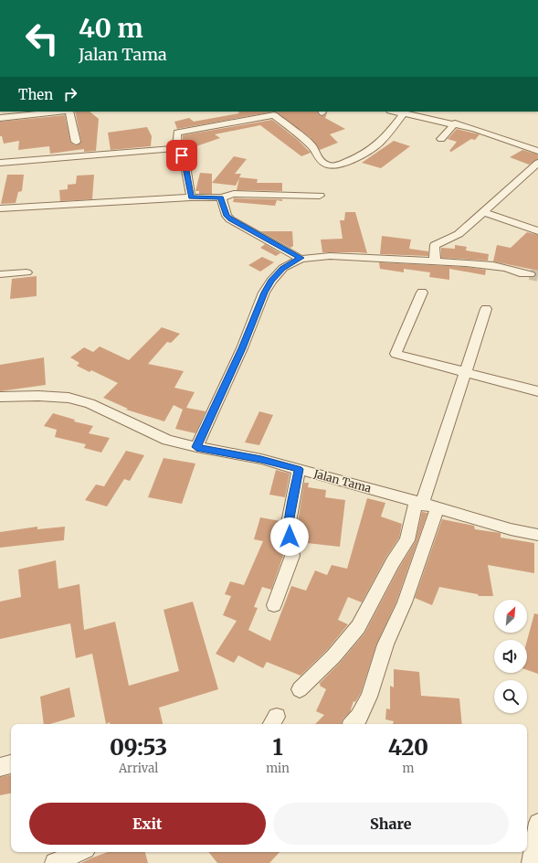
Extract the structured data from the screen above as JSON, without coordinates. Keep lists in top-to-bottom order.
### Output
{
  "streets": {
    "street": ["Jalan Tama"]
  },
  "north": "top right",
  "page": {
    "turn": ["40 m", "Jalan Tama"],
    "then": "Then",
    "eta": [
      "09:53",
      "Arrival",
      "1",
      "min",
      "420",
      "m"
    ],
    "buttons": ["Exit", "Share"]
  }
}
